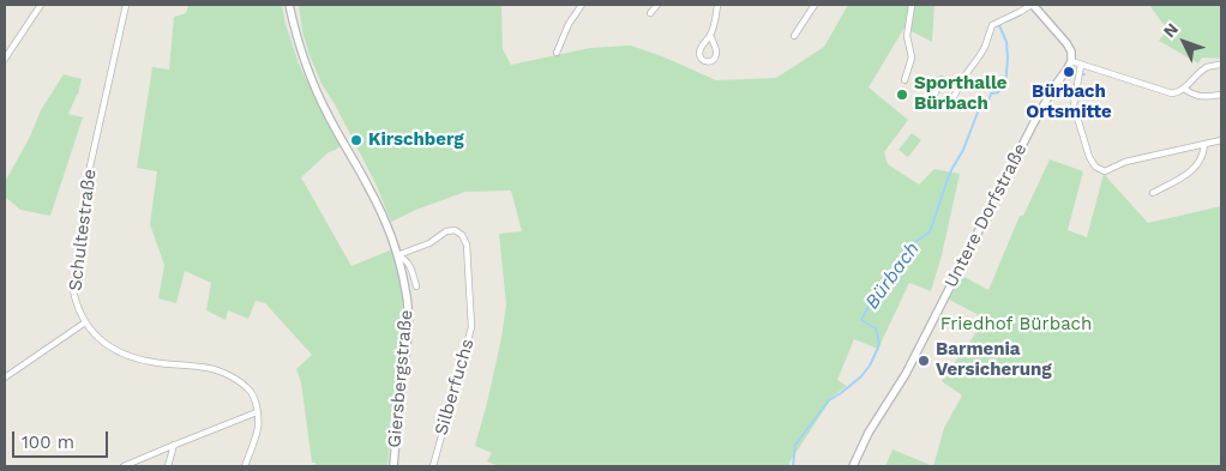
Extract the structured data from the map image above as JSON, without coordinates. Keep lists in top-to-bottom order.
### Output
{
  "streets": {
    "street": [
      "Untere Dorfstraße",
      "Schultestraße",
      "Giersbergstraße",
      "Silberfuchs"
    ]
  },
  "crossings": [
    ["Giersbergstraße", "Silberfuchs"]
  ],
  "water": ["Bürbach"],
  "parks": ["Friedhof Bürbach"],
  "places": [
    "Bürbach Ortsmitte",
    "Sporthalle Bürbach",
    "Kirschberg",
    "Barmenia Versicherung"
  ],
  "scale_bar": "100 m",
  "north": "top left"
}
